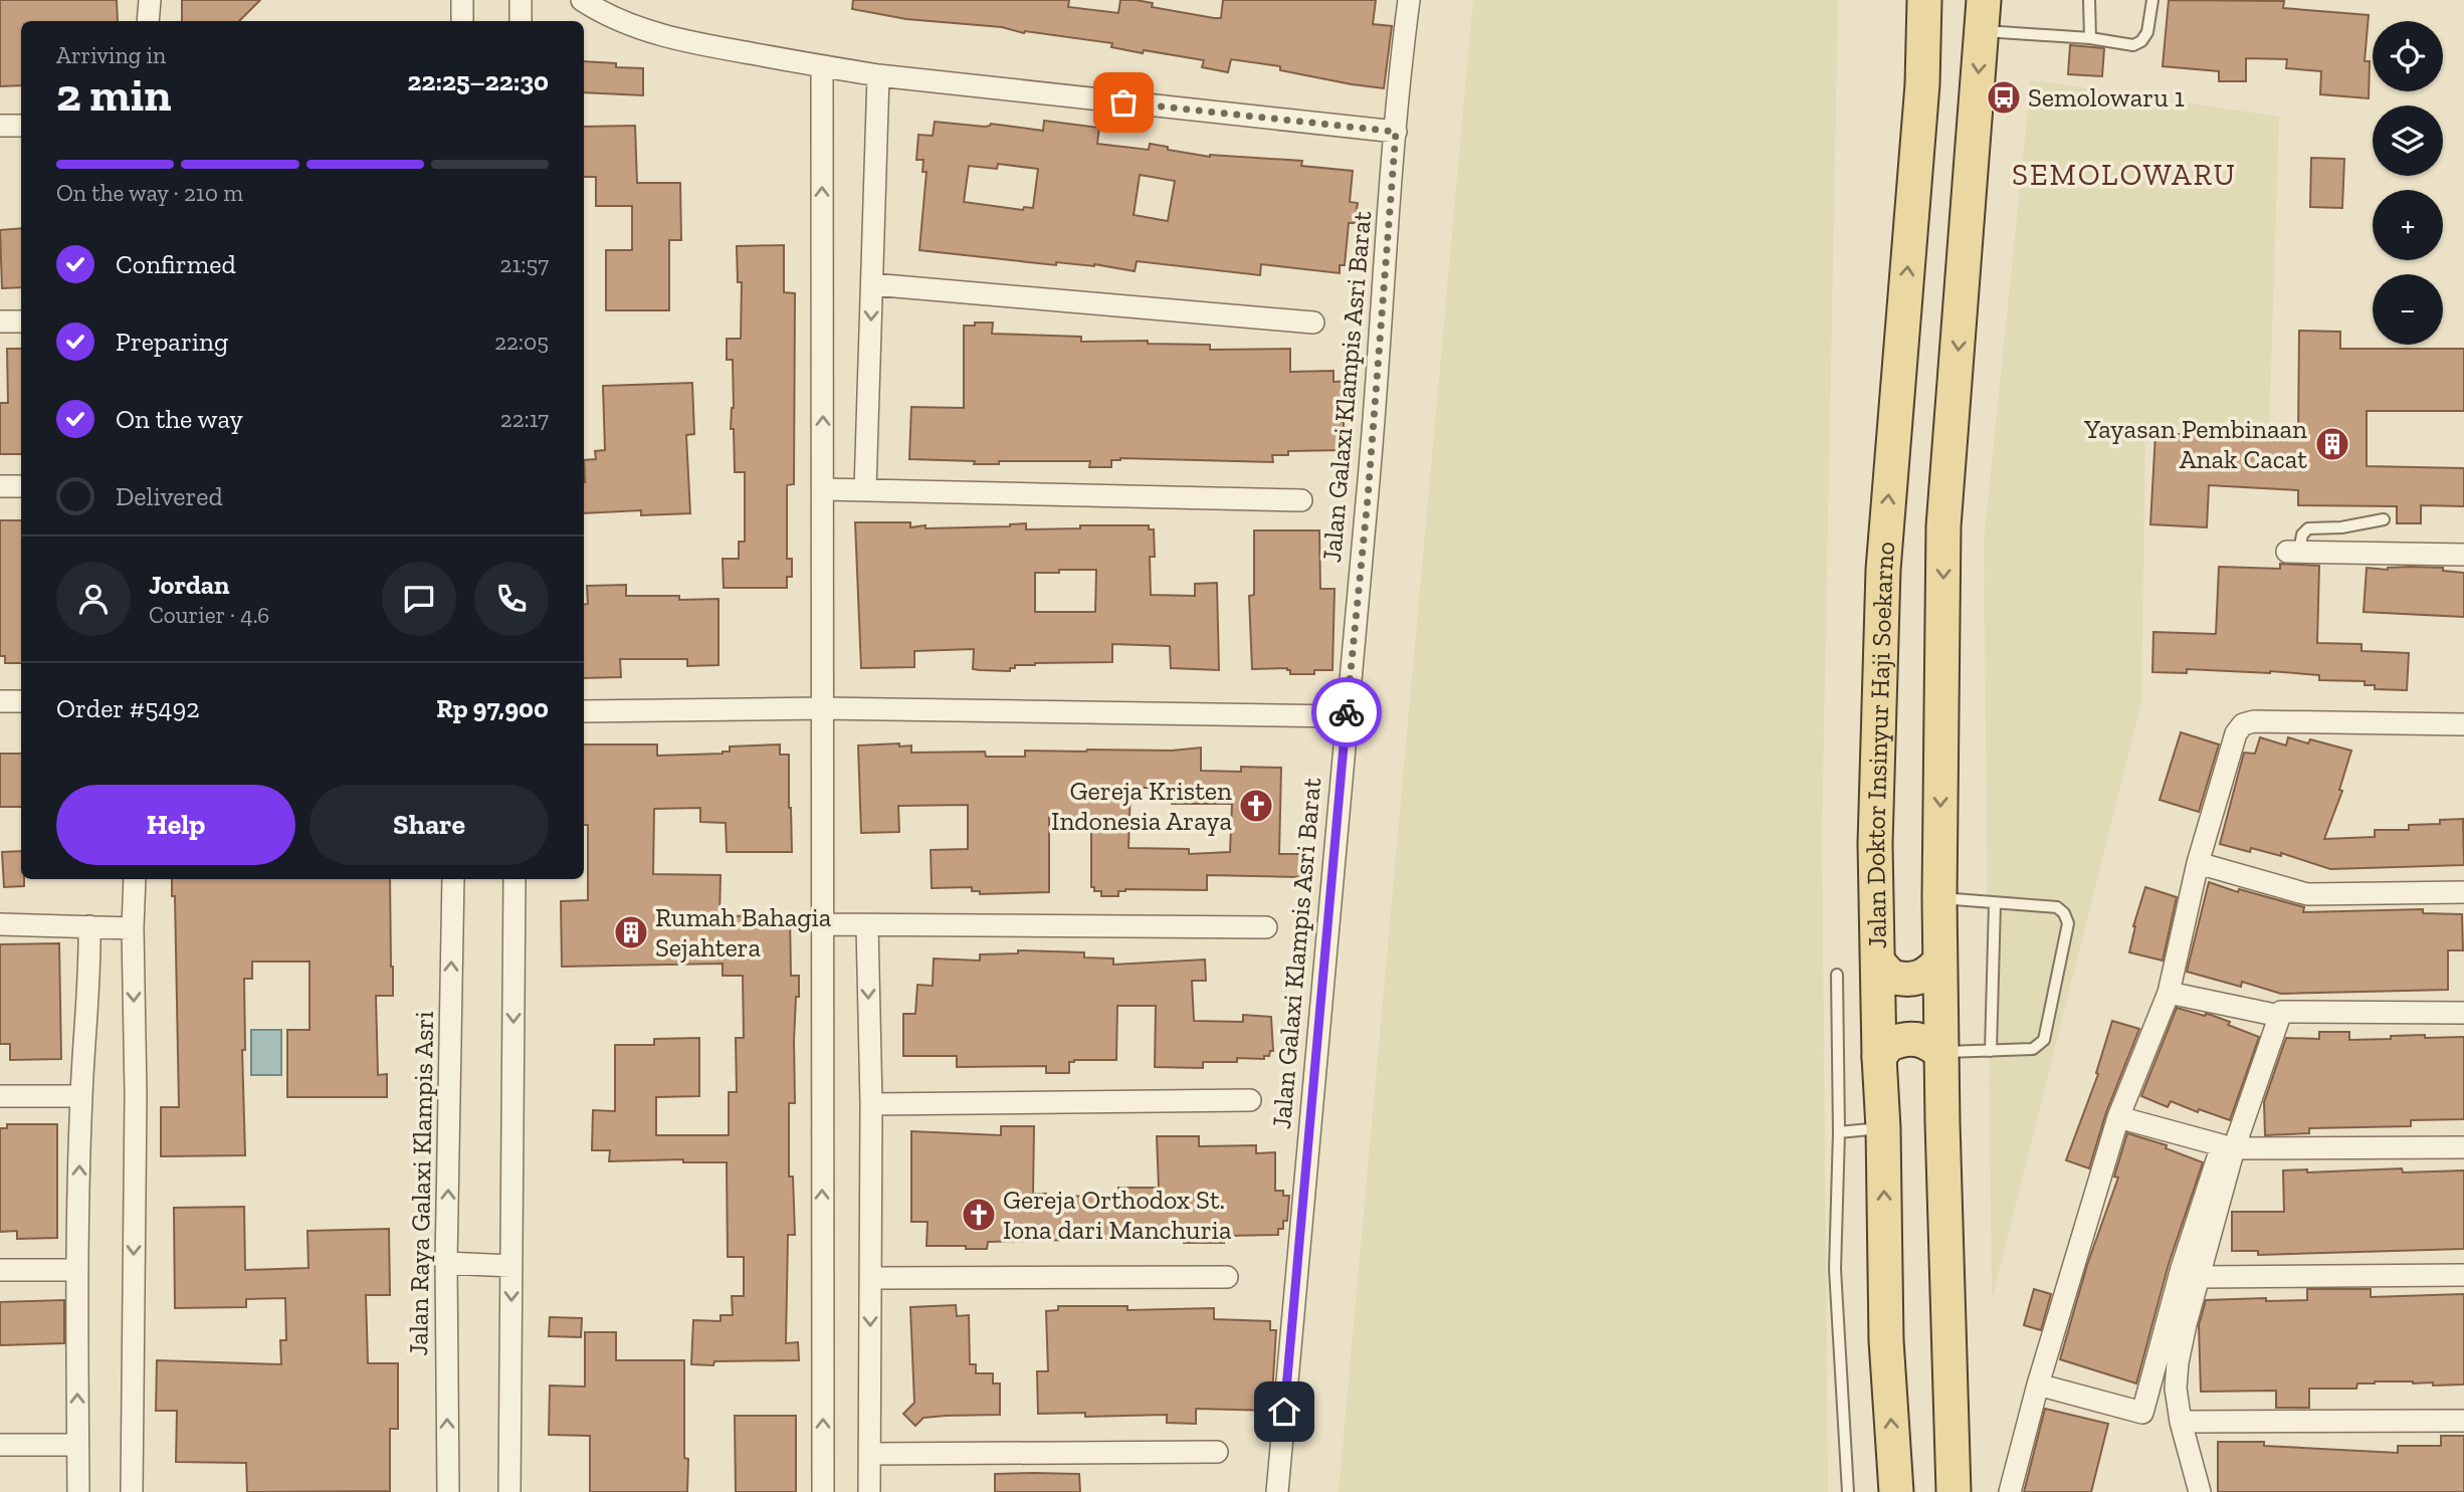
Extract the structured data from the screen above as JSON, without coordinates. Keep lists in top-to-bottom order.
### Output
{
  "streets": {
    "main road": ["Jalan Doktor Insinyur Haji Soekarno"],
    "street": ["Jalan Galaxi Klampis Asri Barat", "Jalan Raya Galaxi Klampis Asri"]
  },
  "districts": ["SEMOLOWARU"],
  "places": {
    "bus stop": ["Semolowaru 1"],
    "building": ["Yayasan Pembinaan Anak Cacat", "Rumah Bahagia Sejahtera"],
    "church": ["Gereja Kristen Indonesia Araya", "Gereja Orthodox St. Iona dari Manchuria"]
  },
  "page": {
    "map_buttons": ["+", "−"],
    "heading": ["2 min", "Arriving in", "22:25–22:30"],
    "panel": [
      "Jordan",
      "Courier · 4.6",
      "Order #5492",
      "Rp 97,900"
    ],
    "bar": "On the way · 210 m",
    "list": [
      ["Confirmed", "21:57"],
      ["Preparing", "22:05"],
      ["On the way", "22:17"],
      "Delivered"
    ],
    "buttons": ["Help", "Share"]
  }
}
